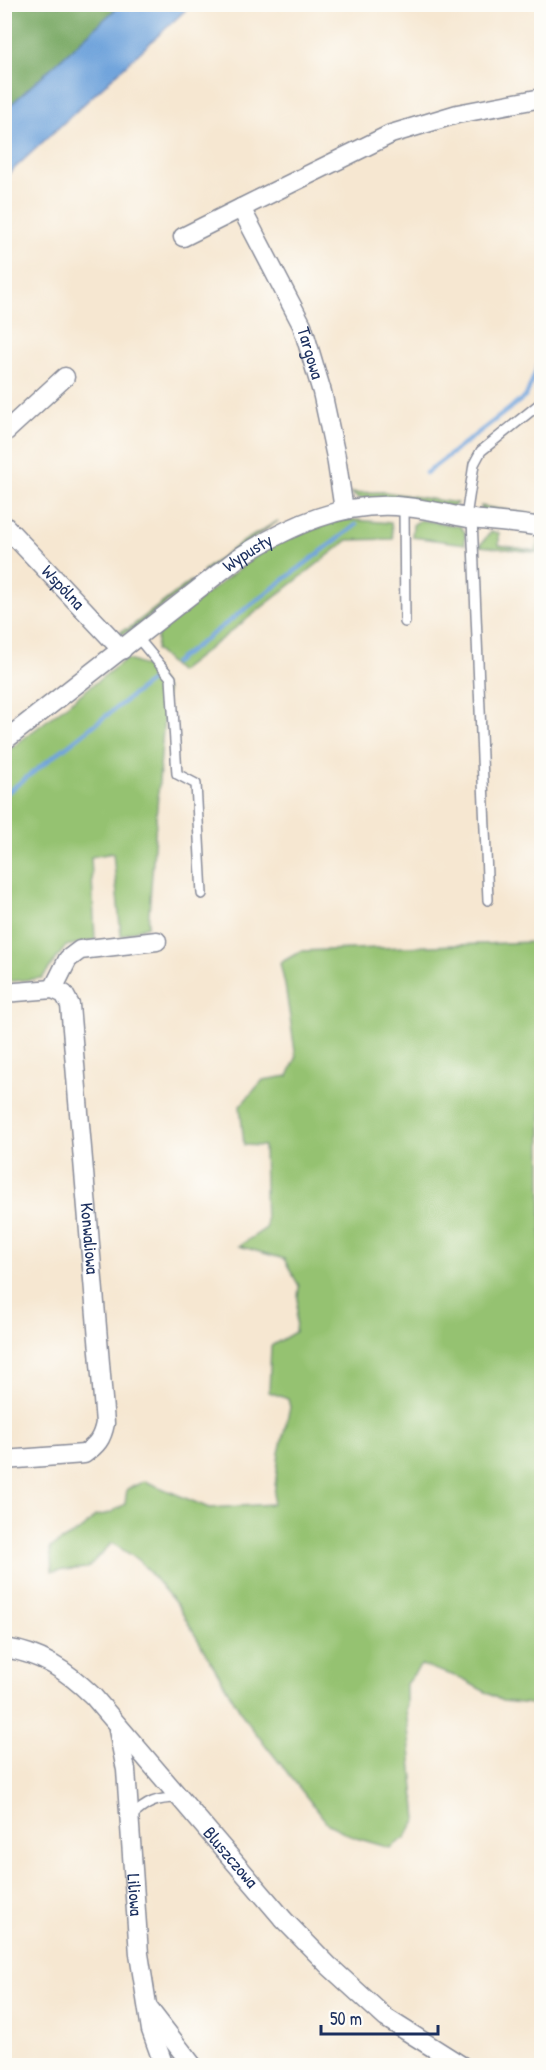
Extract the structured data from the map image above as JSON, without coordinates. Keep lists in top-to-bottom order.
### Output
{
  "streets": {
    "street": [
      "Targowa",
      "Wypusty",
      "Wspólna",
      "Konwaliowa",
      "Bluszczowa",
      "Liliowa"
    ]
  },
  "crossings": [
    ["Targowa", "Wypusty"],
    ["Wypusty", "Wspólna"],
    ["Bluszczowa", "Liliowa"]
  ],
  "scale_bar": "50 m"
}
